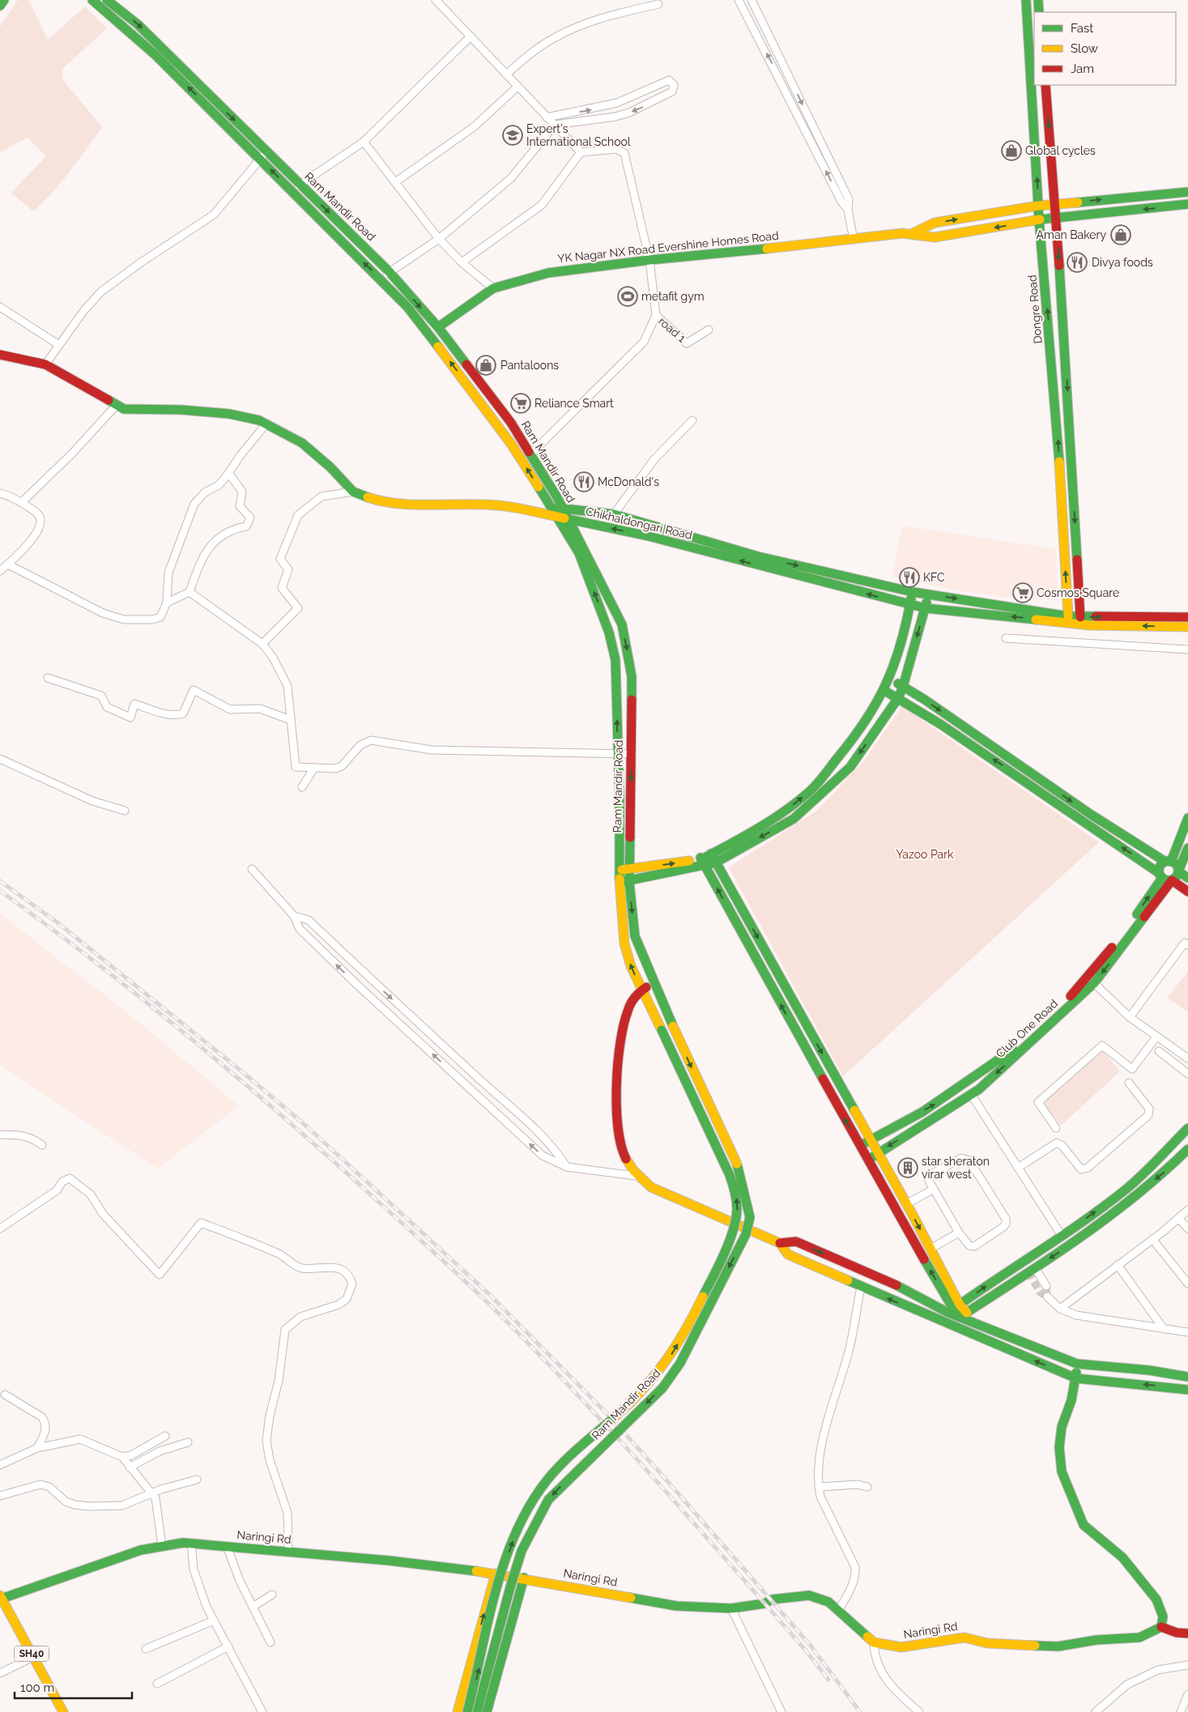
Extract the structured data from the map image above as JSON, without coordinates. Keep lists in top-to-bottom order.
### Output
{
  "streets": {
    "street": [
      "Ram Mandir Road",
      "YK Nagar NX Road Evershine Homes Road",
      "Dongre Road",
      "road 1",
      "Chikhaldongari Road",
      "Club One Road",
      "Naringi Rd",
      "SH40"
    ]
  },
  "crossings": [
    ["Ram Mandir Road", "YK Nagar NX Road Evershine Homes Road"],
    ["Ram Mandir Road", "Chikhaldongari Road"],
    ["YK Nagar NX Road Evershine Homes Road", "Dongre Road"],
    ["Dongre Road", "Chikhaldongari Road"],
    ["Naringi Rd", "SH40"]
  ],
  "parks": ["Yazoo Park"],
  "places": {
    "school or university": ["Expert's International School"],
    "shop": ["Global cycles", "Aman Bakery", "Pantaloons"],
    "restaurant": ["Divya foods", "McDonald's", "KFC"],
    "sports": ["metafit gym"],
    "supermarket": ["Reliance Smart", "Cosmos Square"],
    "building": ["star sheraton virar west"]
  },
  "legend": ["Fast", "Slow", "Jam"],
  "scale_bar": "100 m"
}
